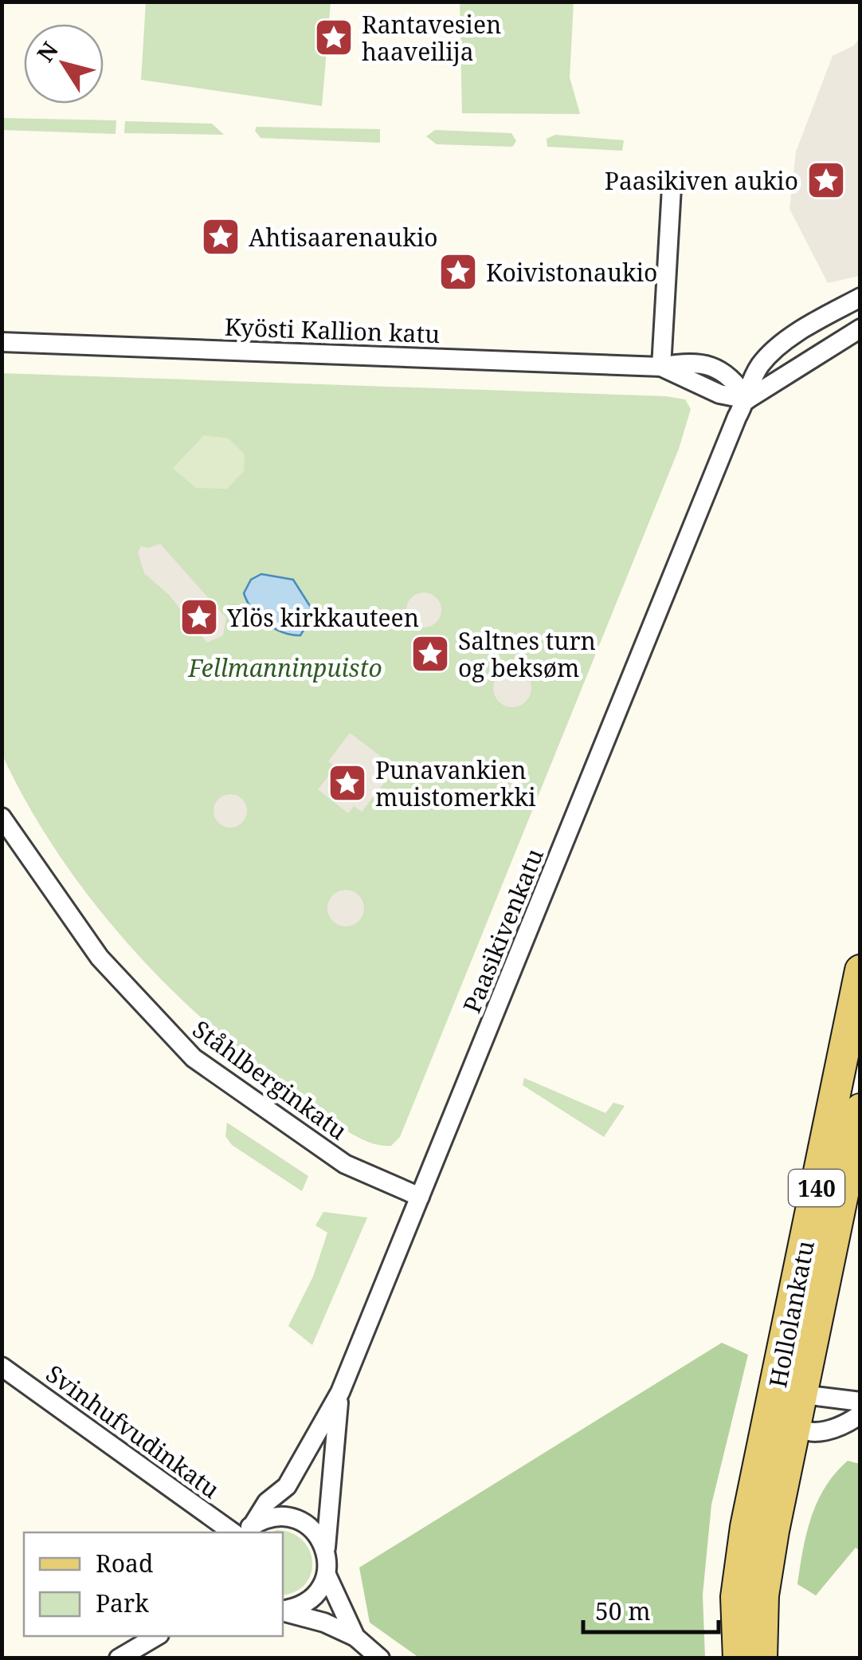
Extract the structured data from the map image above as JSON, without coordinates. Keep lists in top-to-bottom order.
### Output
{
  "streets": {
    "main road": ["140", "Hollolankatu"],
    "street": [
      "Kyösti Kallion katu",
      "Paasikivenkatu",
      "Ståhlberginkatu",
      "Svinhufvudinkatu"
    ]
  },
  "crossings": [
    ["Kyösti Kallion katu", "Paasikivenkatu"],
    ["Paasikivenkatu", "Ståhlberginkatu"]
  ],
  "parks": ["Fellmanninpuisto"],
  "places": {
    "place": [
      "Rantavesien haaveilija",
      "Paasikiven aukio",
      "Ahtisaarenaukio",
      "Koivistonaukio",
      "Ylös kirkkauteen",
      "Saltnes turn og beksøm",
      "Punavankien muistomerkki"
    ]
  },
  "legend": ["Road", "Park"],
  "scale_bar": "50 m",
  "north": "top left"
}
